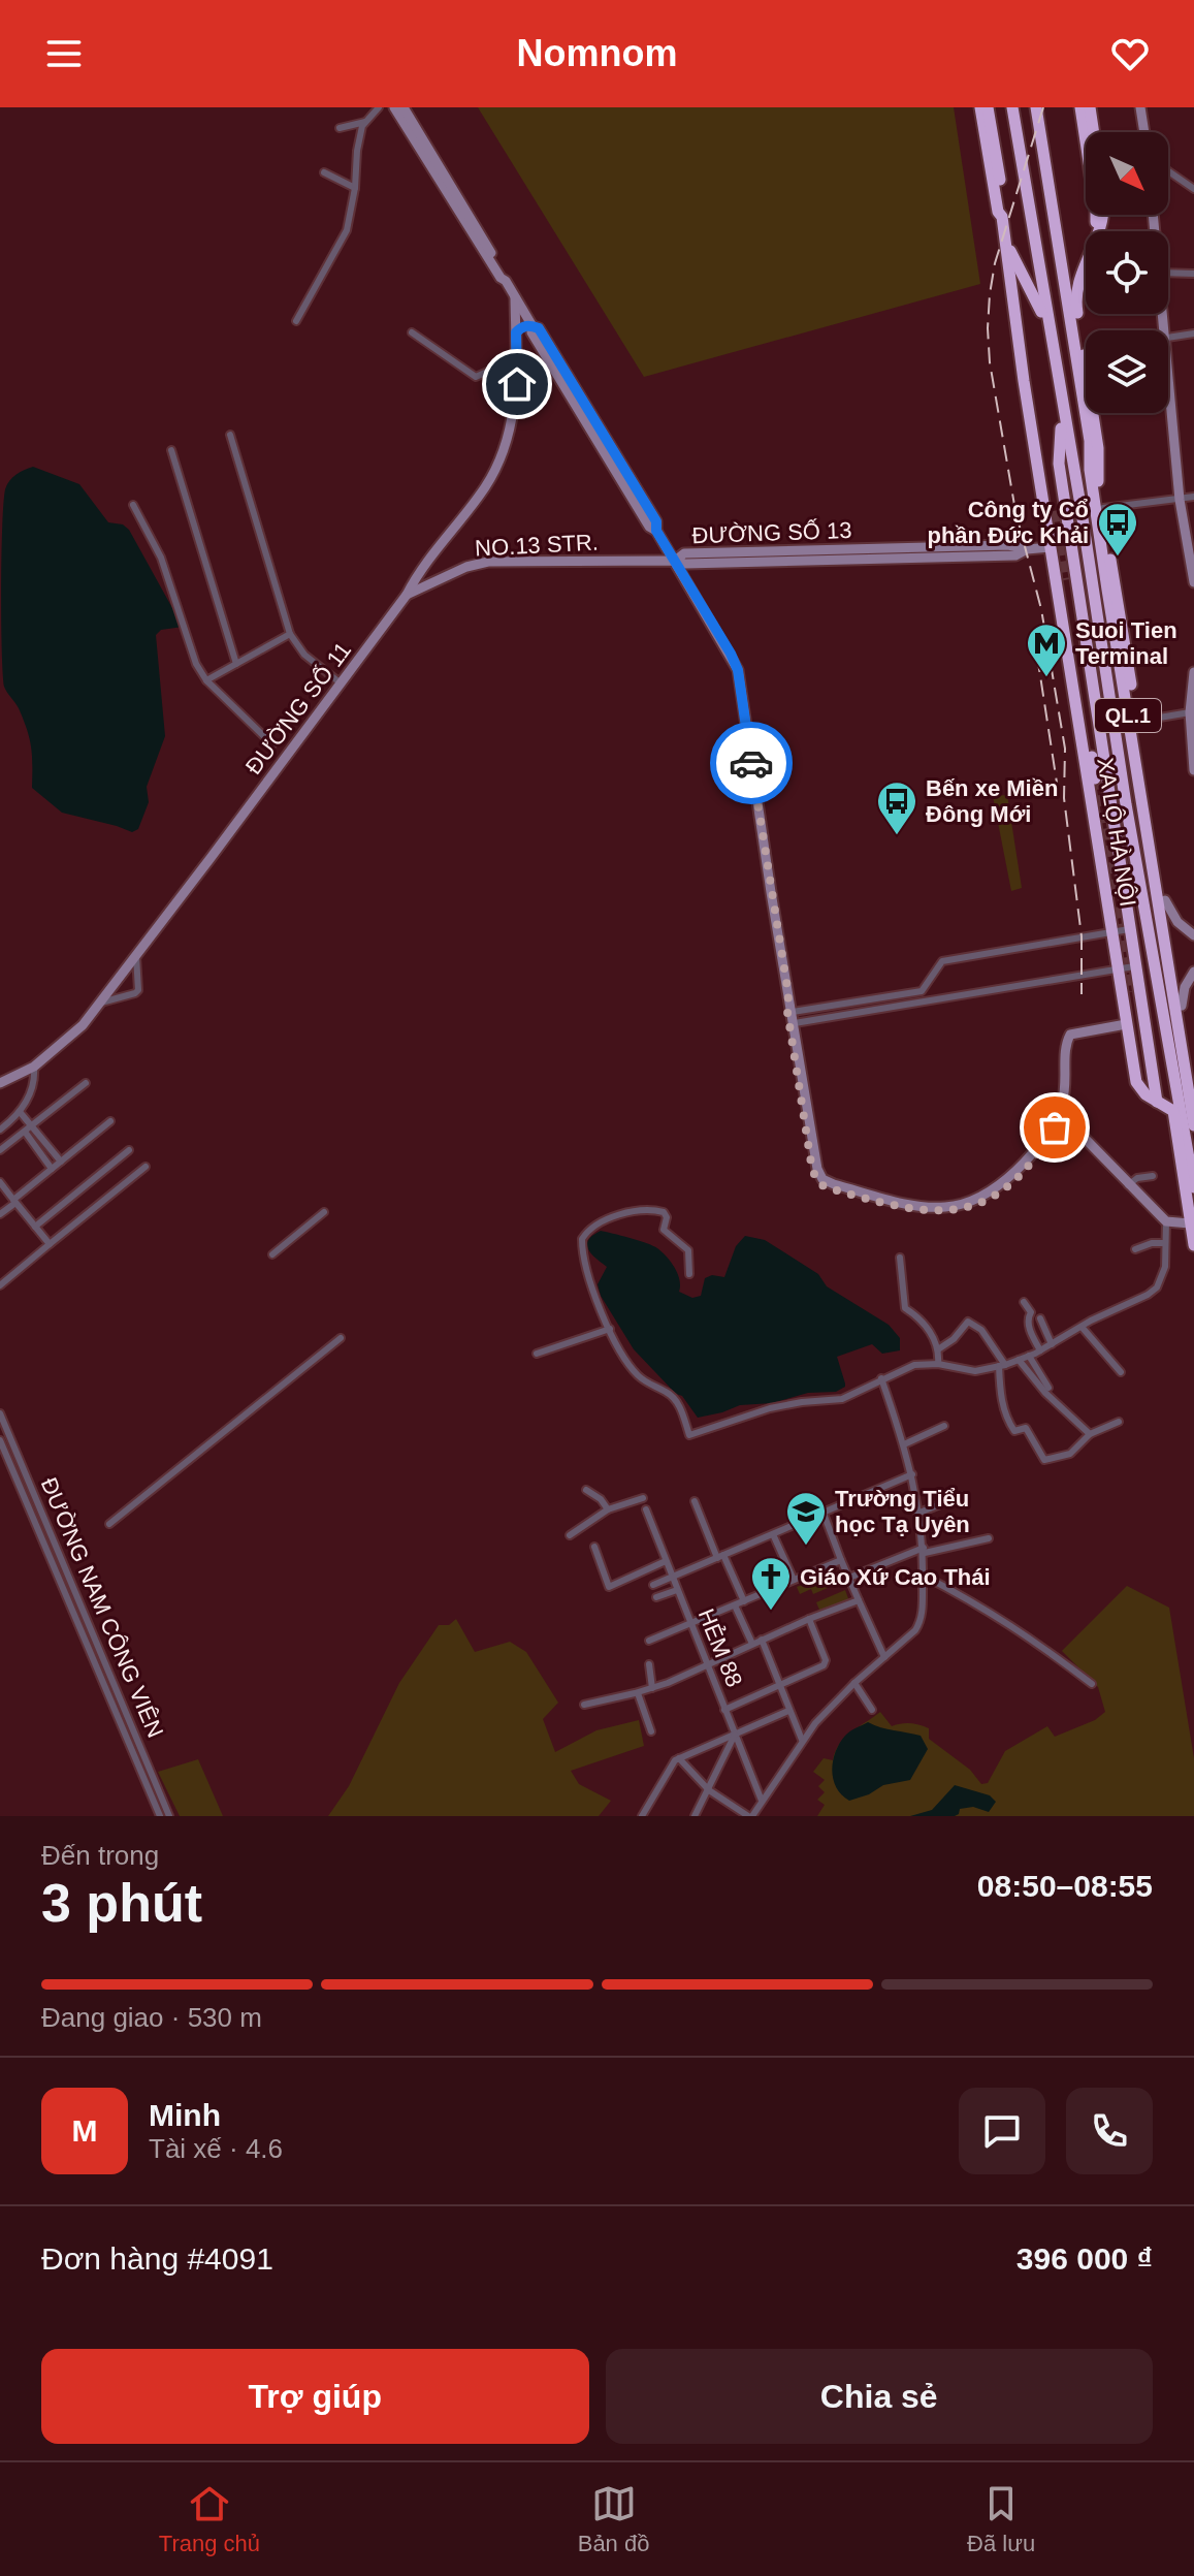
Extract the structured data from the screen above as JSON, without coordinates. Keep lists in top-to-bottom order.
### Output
{
  "streets": {
    "highway": ["QL.1", "XA LỘ HÀ NỘI"],
    "street": [
      "ĐƯỜNG SỐ 13",
      "NO.13 STR.",
      "ĐƯỜNG SỐ 11",
      "ĐƯỜNG NAM CÔNG VIÊN",
      "HẺM 88"
    ]
  },
  "crossings": [
    ["ĐƯỜNG SỐ 13", "NO.13 STR."],
    ["ĐƯỜNG SỐ 13", "XA LỘ HÀ NỘI"],
    ["NO.13 STR.", "ĐƯỜNG SỐ 11"],
    ["QL.1", "XA LỘ HÀ NỘI"]
  ],
  "places": {
    "bus stop": ["Công ty Cổ phần Đức Khải", "Bến xe Miền Đông Mới"],
    "metro station": ["Suoi Tien Terminal"],
    "school or university": ["Trường Tiểu học Tạ Uyên"],
    "church": ["Giáo Xứ Cao Thái"]
  },
  "north": "bottom right",
  "page": {
    "header": "Nomnom",
    "heading": ["3 phút", "Đến trong", "08:50–08:55"],
    "panel": [
      "Minh",
      "Tài xế · 4.6",
      "Đơn hàng #4091",
      "396 000 ₫"
    ],
    "bar": "Đang giao · 530 m",
    "round": "M",
    "buttons": ["Trợ giúp", "Chia sẻ"],
    "tabs": ["Trang chủ", "Bản đồ", "Đã lưu"]
  }
}
